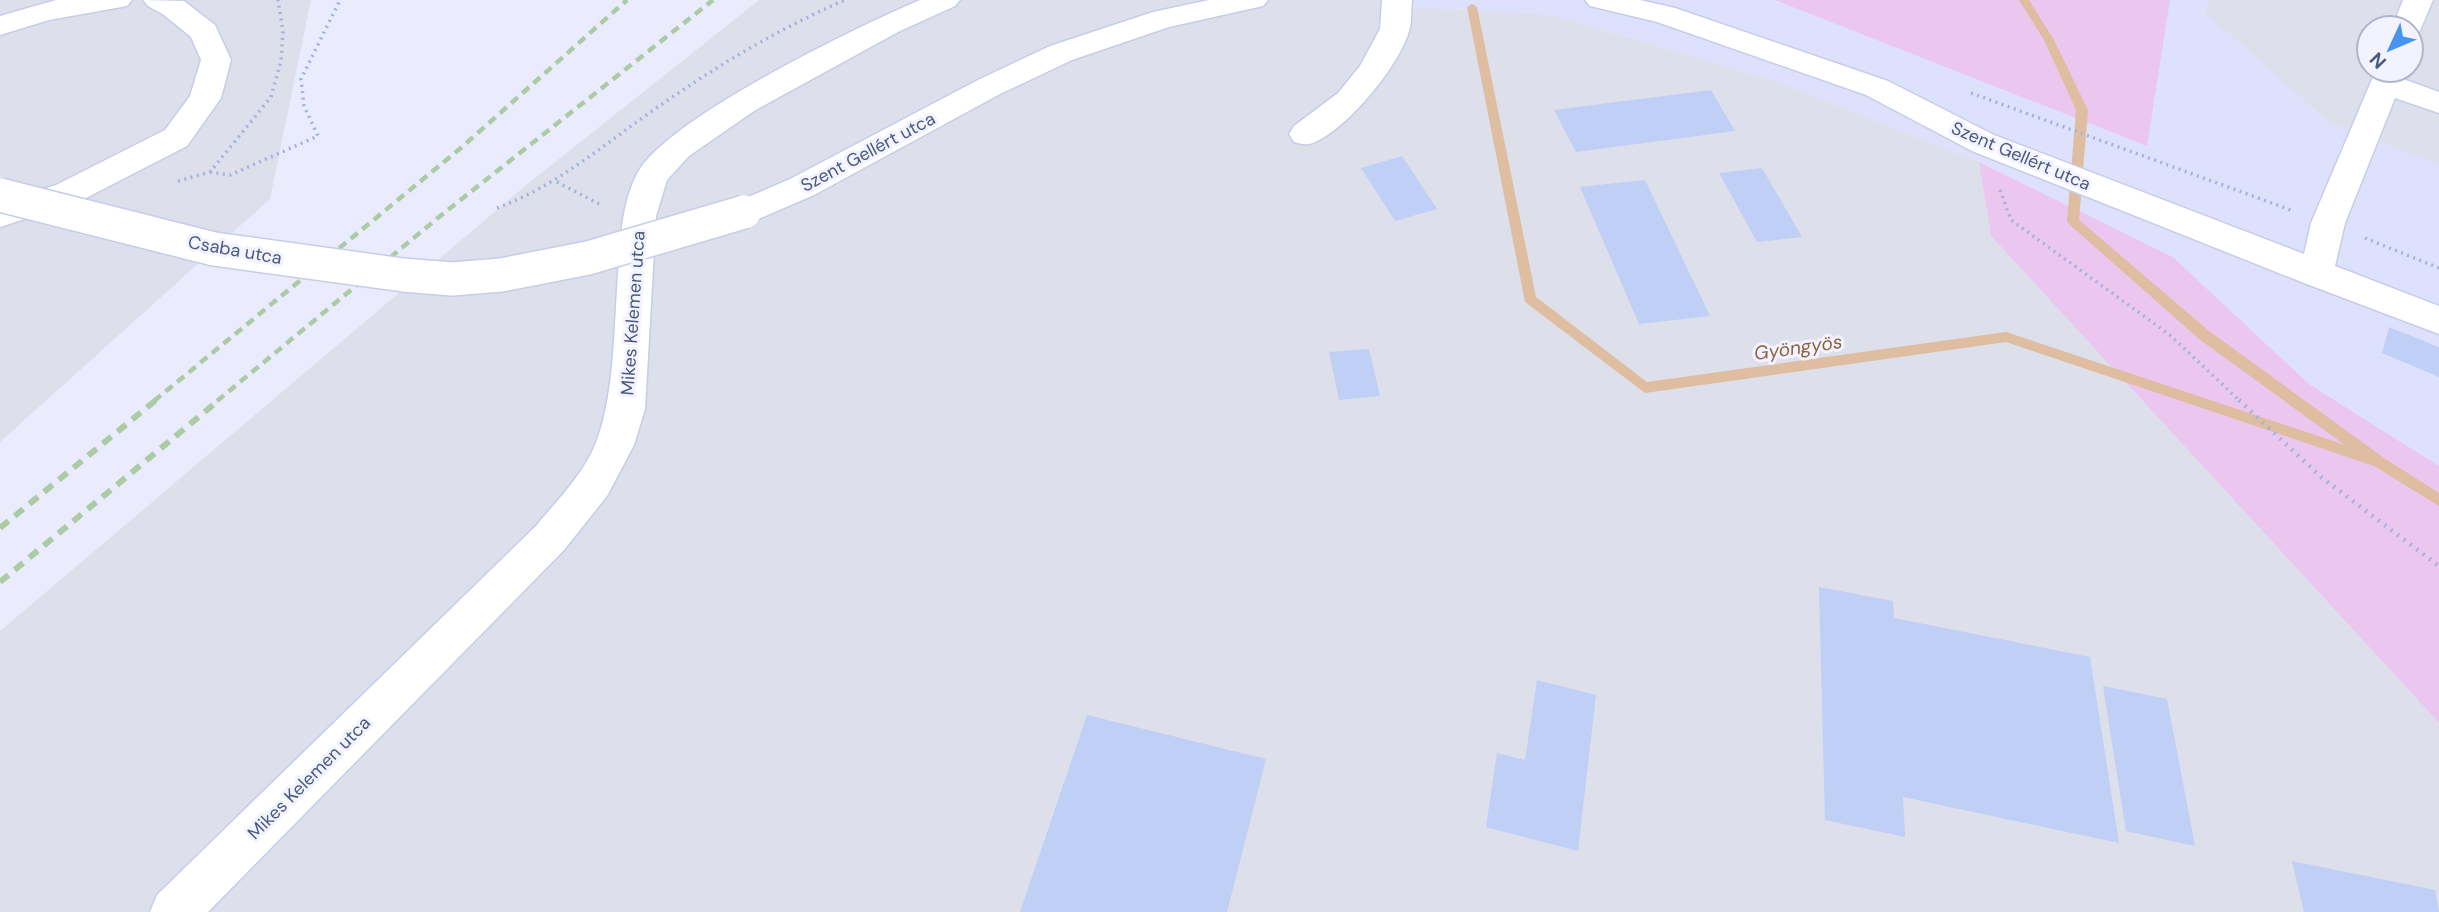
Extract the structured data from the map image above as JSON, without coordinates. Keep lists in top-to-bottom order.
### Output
{
  "streets": {
    "street": ["Szent Gellért utca", "Csaba utca", "Mikes Kelemen utca"]
  },
  "crossings": [
    ["Szent Gellért utca", "Csaba utca"]
  ],
  "water": ["Gyöngyös"],
  "north": "bottom left"
}
